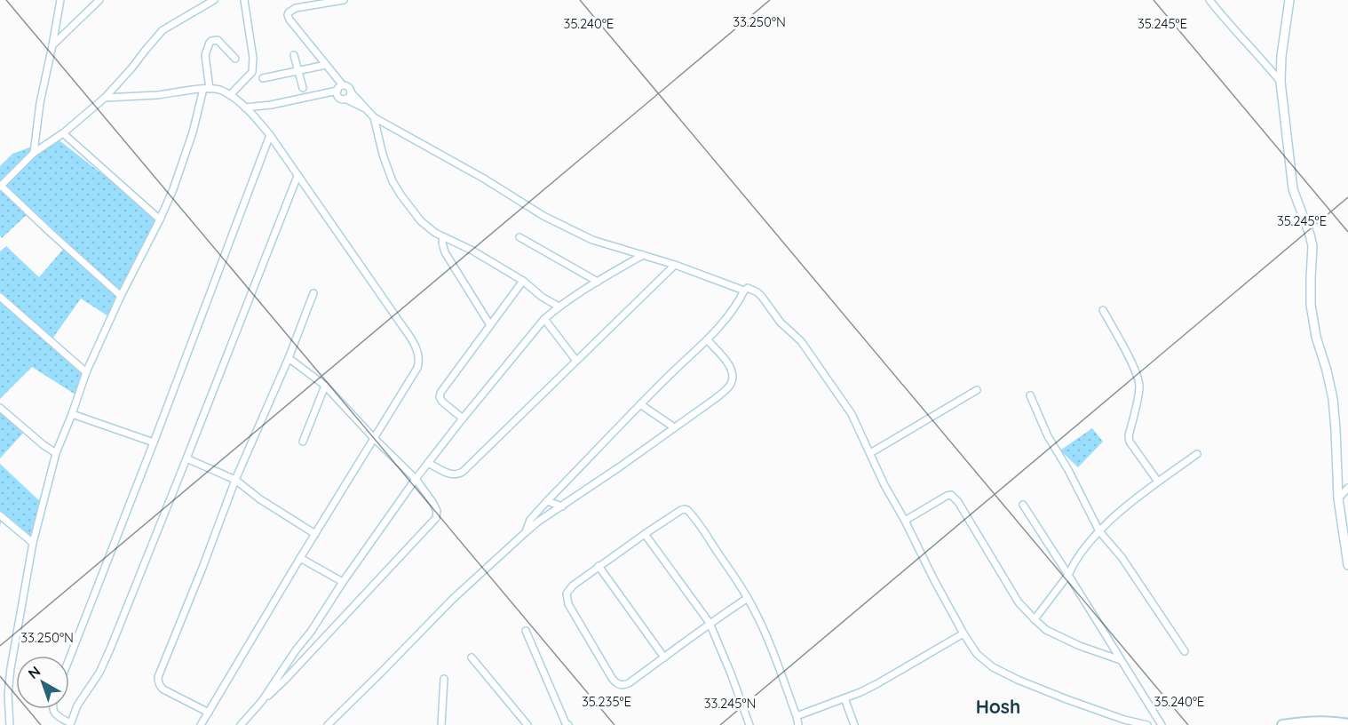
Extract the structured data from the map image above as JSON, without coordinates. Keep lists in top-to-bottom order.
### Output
{
  "districts": ["Hosh"],
  "north": "top left",
  "coordinates": [
    "33.250°N",
    "35.240°E",
    "35.245°E",
    "35.235°E",
    "33.245°N"
  ]
}
